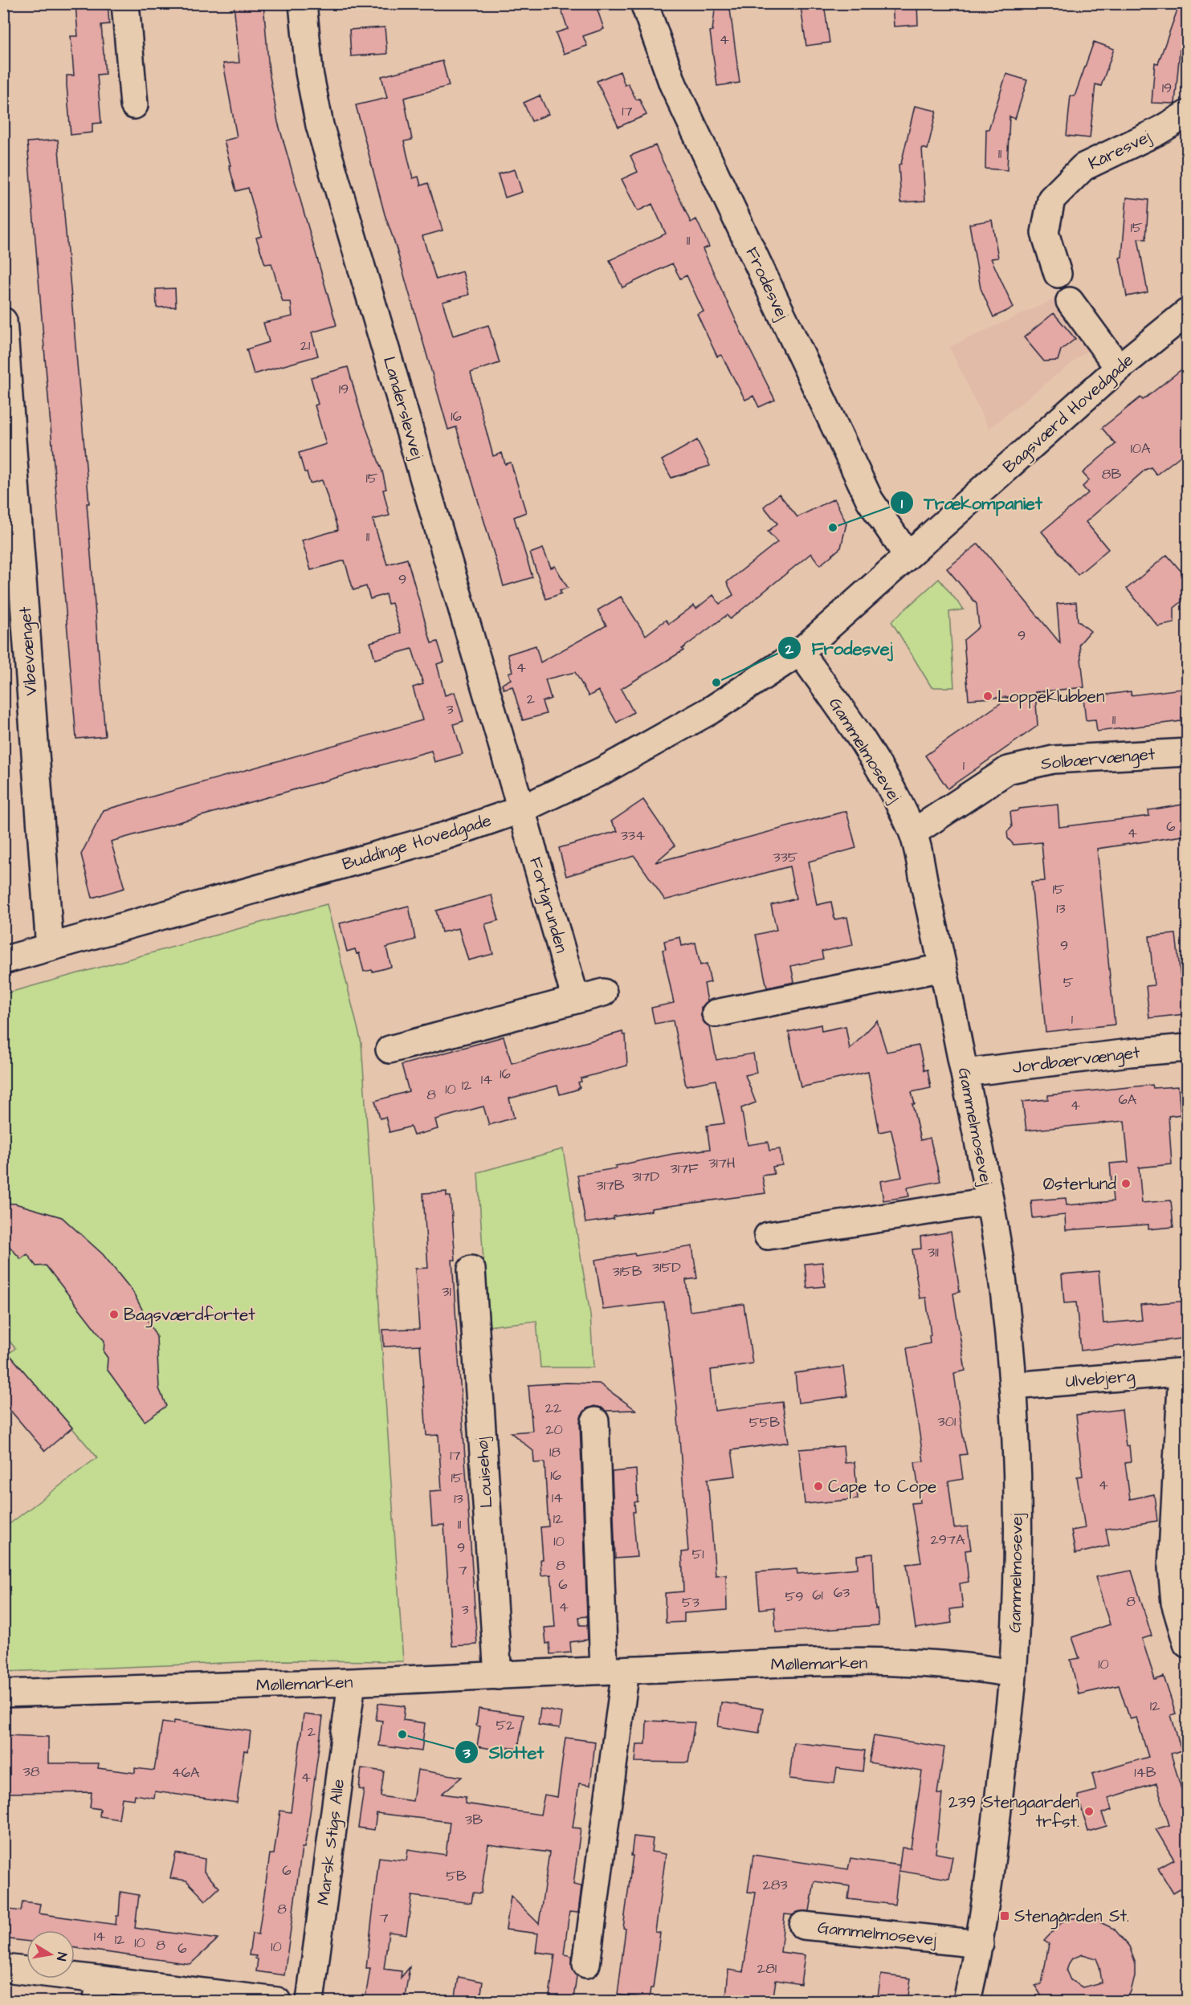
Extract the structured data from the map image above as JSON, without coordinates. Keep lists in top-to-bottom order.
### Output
{
  "streets": {
    "street": [
      "Kåresvej",
      "Frodesvej",
      "Landerslevvej",
      "Bagsværd Hovedgade",
      "Vibevænget",
      "Gammelmosevej",
      "Solbærvænget",
      "Buddinge Hovedgade",
      "Fortgrunden",
      "Jordbærvænget",
      "Ulvebjerg",
      "Louisehøj",
      "Møllemarken",
      "Marsk Stigs Alle"
    ]
  },
  "crossings": [
    ["Frodesvej", "Bagsværd Hovedgade"],
    ["Landerslevvej", "Buddinge Hovedgade"],
    ["Landerslevvej", "Fortgrunden"],
    ["Bagsværd Hovedgade", "Gammelmosevej"],
    ["Bagsværd Hovedgade", "Buddinge Hovedgade"],
    ["Vibevænget", "Buddinge Hovedgade"],
    ["Gammelmosevej", "Solbærvænget"],
    ["Gammelmosevej", "Buddinge Hovedgade"],
    ["Gammelmosevej", "Jordbærvænget"],
    ["Gammelmosevej", "Ulvebjerg"],
    ["Gammelmosevej", "Møllemarken"],
    ["Buddinge Hovedgade", "Fortgrunden"],
    ["Louisehøj", "Møllemarken"],
    ["Møllemarken", "Marsk Stigs Alle"]
  ],
  "places": {
    "other": [
      "Trækompaniet",
      "Frodesvej",
      "Loppeklubben",
      "Østerlund",
      "Bagsværdfortet",
      "Cape to Cope",
      "Slottet",
      "239 Stengaarden trfst."
    ],
    "transit": ["Stengården St."]
  },
  "house_numbers": [
    "4",
    "19",
    "17",
    "11",
    "15",
    "11",
    "21",
    "19",
    "16",
    "10A",
    "8B",
    "15",
    "11",
    "9",
    "9",
    "4",
    "2",
    "3",
    "11",
    "1",
    "6",
    "4",
    "334",
    "335",
    "15",
    "13",
    "9",
    "5",
    "1",
    "16",
    "14",
    "12",
    "10",
    "8",
    "6A",
    "4",
    "317H",
    "317F",
    "317D",
    "317B",
    "311",
    "315D",
    "315B",
    "31",
    "22",
    "301",
    "55B",
    "20",
    "18",
    "17",
    "16",
    "15",
    "4",
    "14",
    "13",
    "12",
    "11",
    "297A",
    "10",
    "9",
    "51",
    "8",
    "7",
    "6",
    "63",
    "61",
    "59",
    "8",
    "53",
    "4",
    "3",
    "10",
    "12",
    "52",
    "2",
    "38",
    "46A",
    "14B",
    "4",
    "3B",
    "6",
    "5B",
    "283",
    "8",
    "7",
    "14",
    "12",
    "10",
    "8",
    "10",
    "6",
    "281"
  ],
  "north": "right"
}
